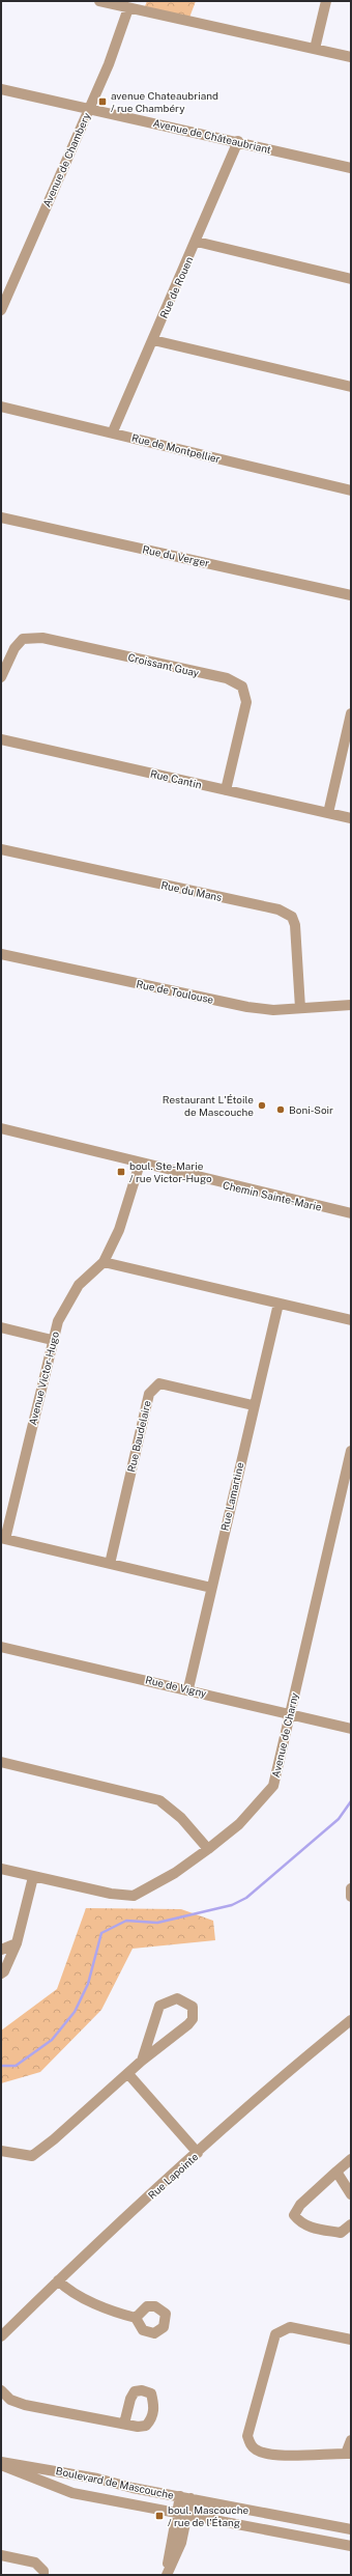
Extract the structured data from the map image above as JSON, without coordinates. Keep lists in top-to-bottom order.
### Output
{
  "streets": {
    "street": [
      "Avenue de Châteaubriant",
      "Avenue de Chambery",
      "Rue de Rouen",
      "Rue de Montpellier",
      "Rue du Verger",
      "Croissant Guay",
      "Rue Cantin",
      "Rue du Mans",
      "Rue de Toulouse",
      "Chemin Sainte-Marie",
      "Avenue Victor-Hugo",
      "Rue Baudelaire",
      "Rue Lamartine",
      "Rue de Vigny",
      "Avenue de Charny",
      "Rue Lapointe",
      "Boulevard de Mascouche"
    ]
  },
  "crossings": [
    ["Avenue de Châteaubriant", "Avenue de Chambery"],
    ["Avenue de Châteaubriant", "Rue de Rouen"],
    ["Rue de Rouen", "Rue de Montpellier"],
    ["Croissant Guay", "Rue Cantin"],
    ["Rue du Mans", "Rue de Toulouse"],
    ["Chemin Sainte-Marie", "Avenue Victor-Hugo"],
    ["Rue Baudelaire", "Rue Lamartine"],
    ["Rue Lamartine", "Rue de Vigny"],
    ["Rue de Vigny", "Avenue de Charny"]
  ],
  "places": {
    "transit": ["avenue Chateaubriand / rue Chambéry", "boul. Ste-Marie / rue Victor-Hugo", "boul. Mascouche / rue de l'Étang"],
    "other": ["Restaurant L'Étoile de Mascouche", "Boni-Soir"]
  }
}
